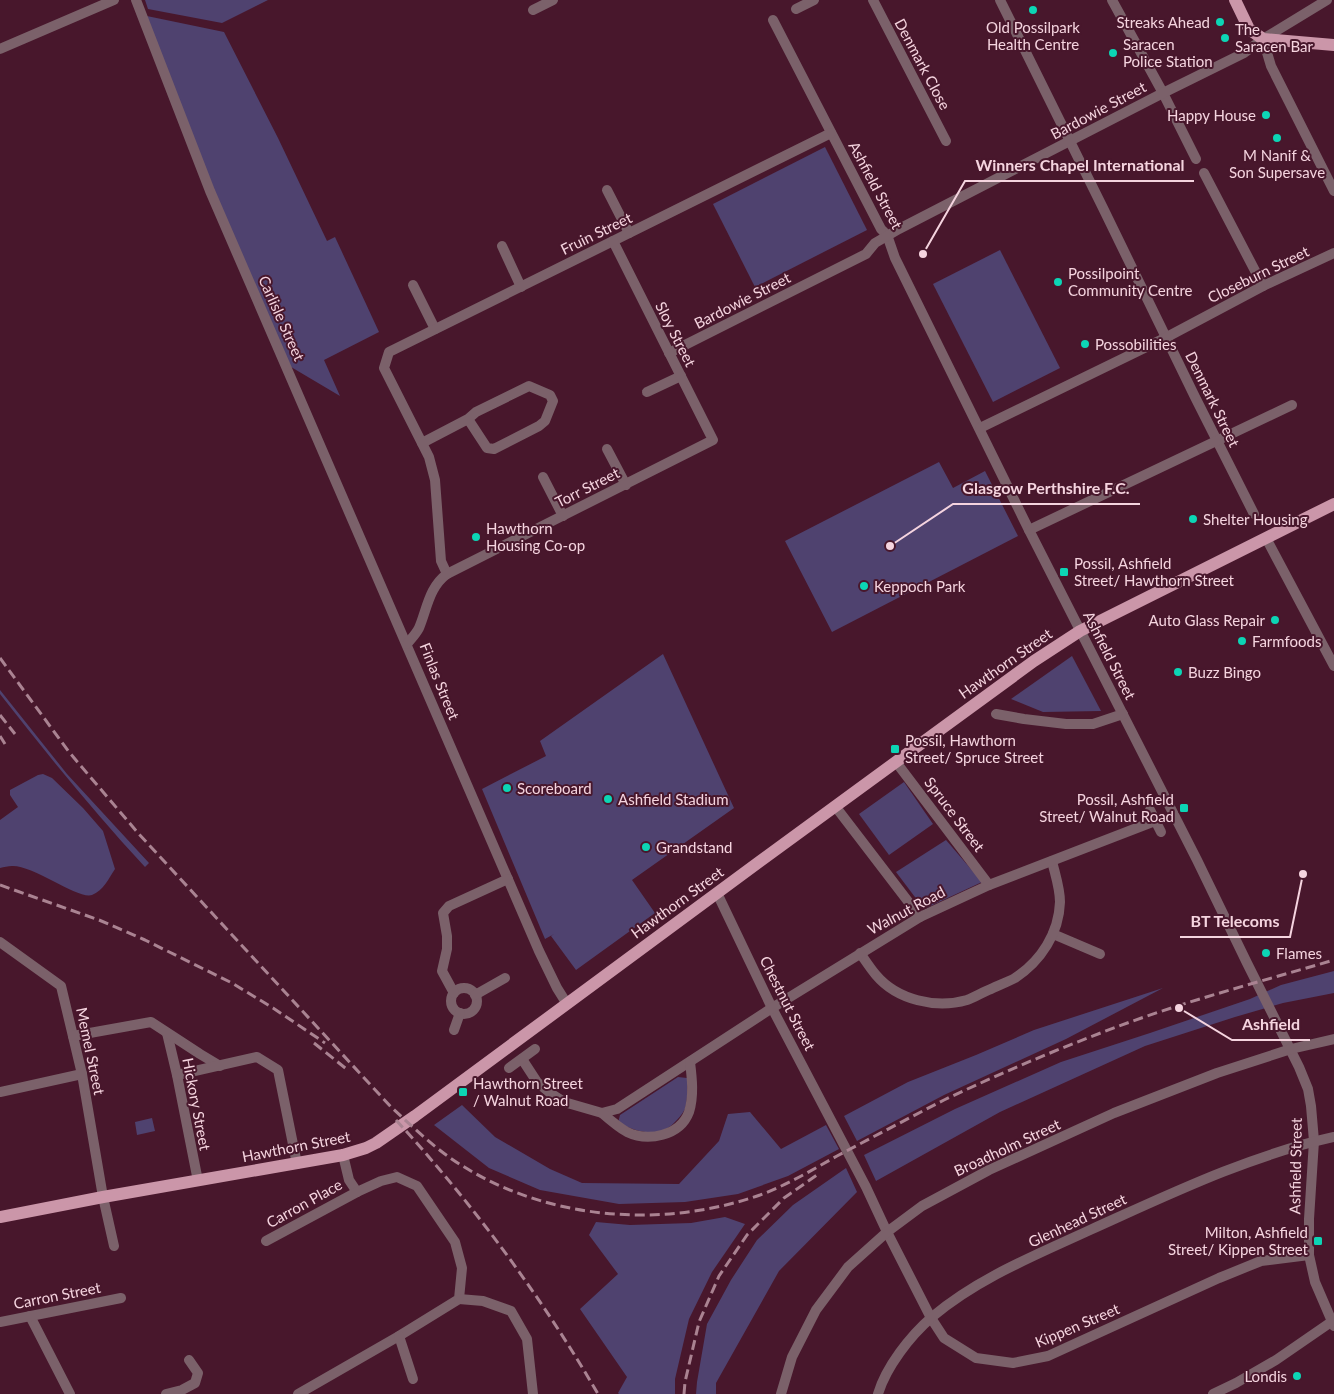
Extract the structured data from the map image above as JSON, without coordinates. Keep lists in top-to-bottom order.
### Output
{
  "streets": {
    "main road": ["Hawthorn Street"],
    "street": [
      "Denmark Close",
      "Bardowie Street",
      "Ashfield Street",
      "Fruin Street",
      "Closeburn Street",
      "Carlisle Street",
      "Sloy Street",
      "Denmark Street",
      "Torr Street",
      "Finlas Street",
      "Spruce Street",
      "Walnut Road",
      "Chestnut Street",
      "Memel Street",
      "Hickory Street",
      "Broadholm Street",
      "Carron Place",
      "Glenhead Street",
      "Carron Street",
      "Kippen Street"
    ]
  },
  "crossings": [
    ["Bardowie Street", "Ashfield Street"],
    ["Bardowie Street", "Sloy Street"],
    ["Bardowie Street", "Denmark Street"],
    ["Ashfield Street", "Fruin Street"],
    ["Ashfield Street", "Closeburn Street"],
    ["Ashfield Street", "Hawthorn Street"],
    ["Ashfield Street", "Broadholm Street"],
    ["Ashfield Street", "Glenhead Street"],
    ["Ashfield Street", "Kippen Street"],
    ["Fruin Street", "Sloy Street"],
    ["Closeburn Street", "Denmark Street"],
    ["Carlisle Street", "Finlas Street"],
    ["Sloy Street", "Torr Street"],
    ["Torr Street", "Finlas Street"],
    ["Hawthorn Street", "Finlas Street"],
    ["Hawthorn Street", "Spruce Street"],
    ["Hawthorn Street", "Chestnut Street"],
    ["Hawthorn Street", "Memel Street"],
    ["Hawthorn Street", "Hickory Street"],
    ["Spruce Street", "Walnut Road"],
    ["Walnut Road", "Chestnut Street"],
    ["Chestnut Street", "Kippen Street"],
    ["Broadholm Street", "Kippen Street"],
    ["Glenhead Street", "Kippen Street"]
  ],
  "places": {
    "other": [
      "Old Possilpark Health Centre",
      "Streaks Ahead",
      "The Saracen Bar",
      "Saracen Police Station",
      "Happy House",
      "M Nanif & Son Supersave",
      "Winners Chapel International",
      "Possilpoint Community Centre",
      "Possobilities",
      "Shelter Housing",
      "Hawthorn Housing Co-op",
      "Glasgow Perthshire F.C.",
      "Keppoch Park",
      "Auto Glass Repair",
      "Farmfoods",
      "Buzz Bingo",
      "Scoreboard",
      "Ashfield Stadium",
      "Grandstand",
      "BT Telecoms",
      "Flames",
      "Ashfield",
      "Londis"
    ],
    "transit": [
      "Possil, Ashfield Street/ Hawthorn Street",
      "Possil, Hawthorn Street/ Spruce Street",
      "Possil, Ashfield Street/ Walnut Road",
      "Hawthorn Street / Walnut Road",
      "Milton, Ashfield Street/ Kippen Street"
    ]
  }
}
